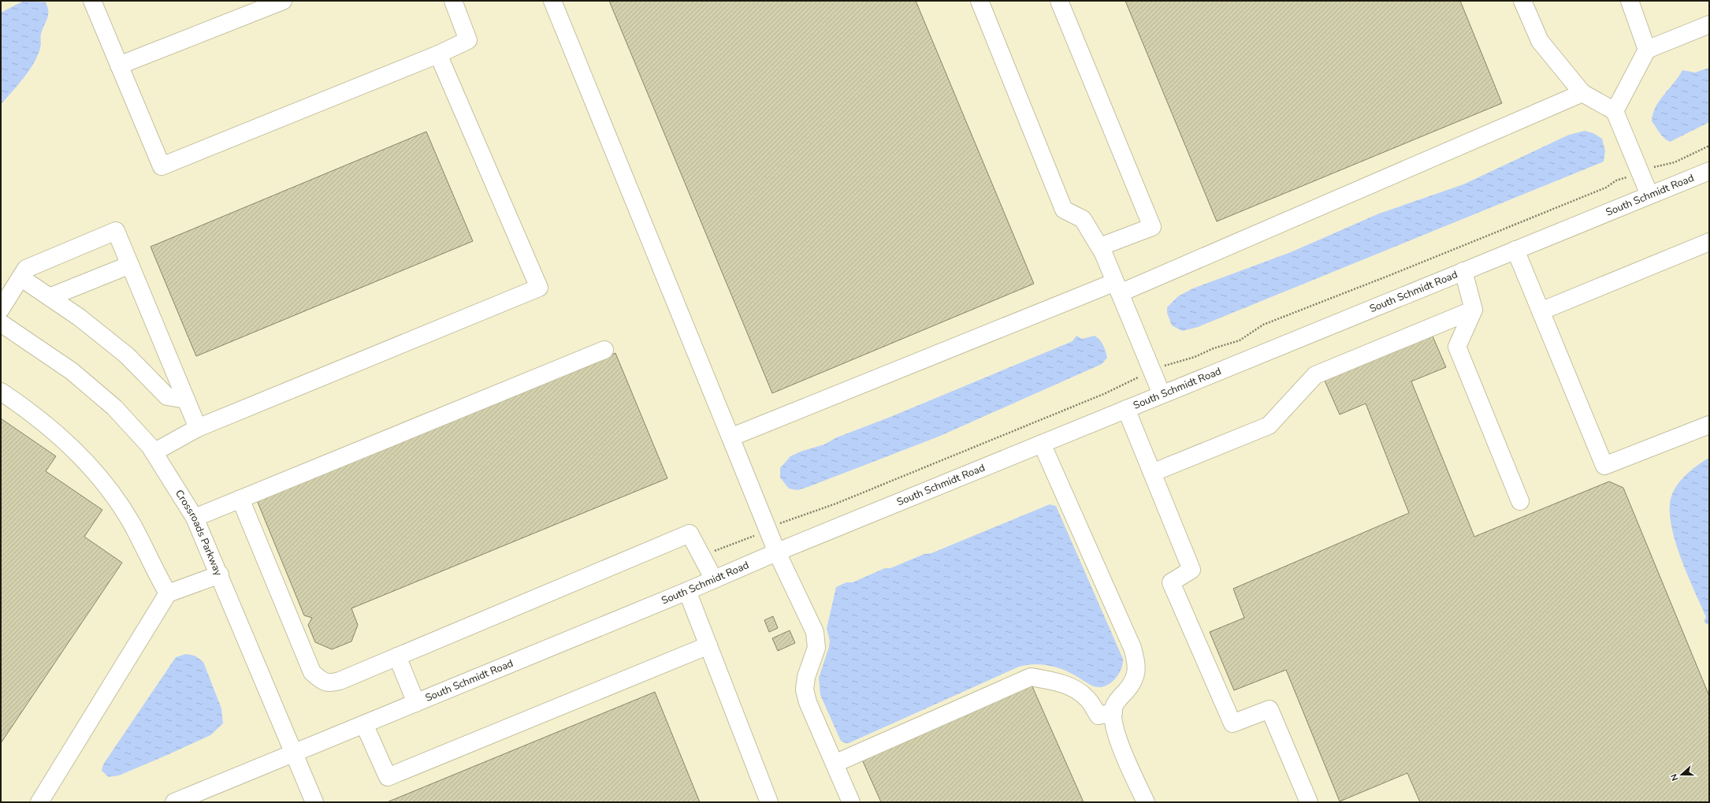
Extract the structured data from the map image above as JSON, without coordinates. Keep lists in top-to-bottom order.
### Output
{
  "streets": {
    "street": ["South Schmidt Road", "Crossroads Parkway"]
  },
  "crossings": [
    ["South Schmidt Road", "Crossroads Parkway"]
  ],
  "north": "left"
}
